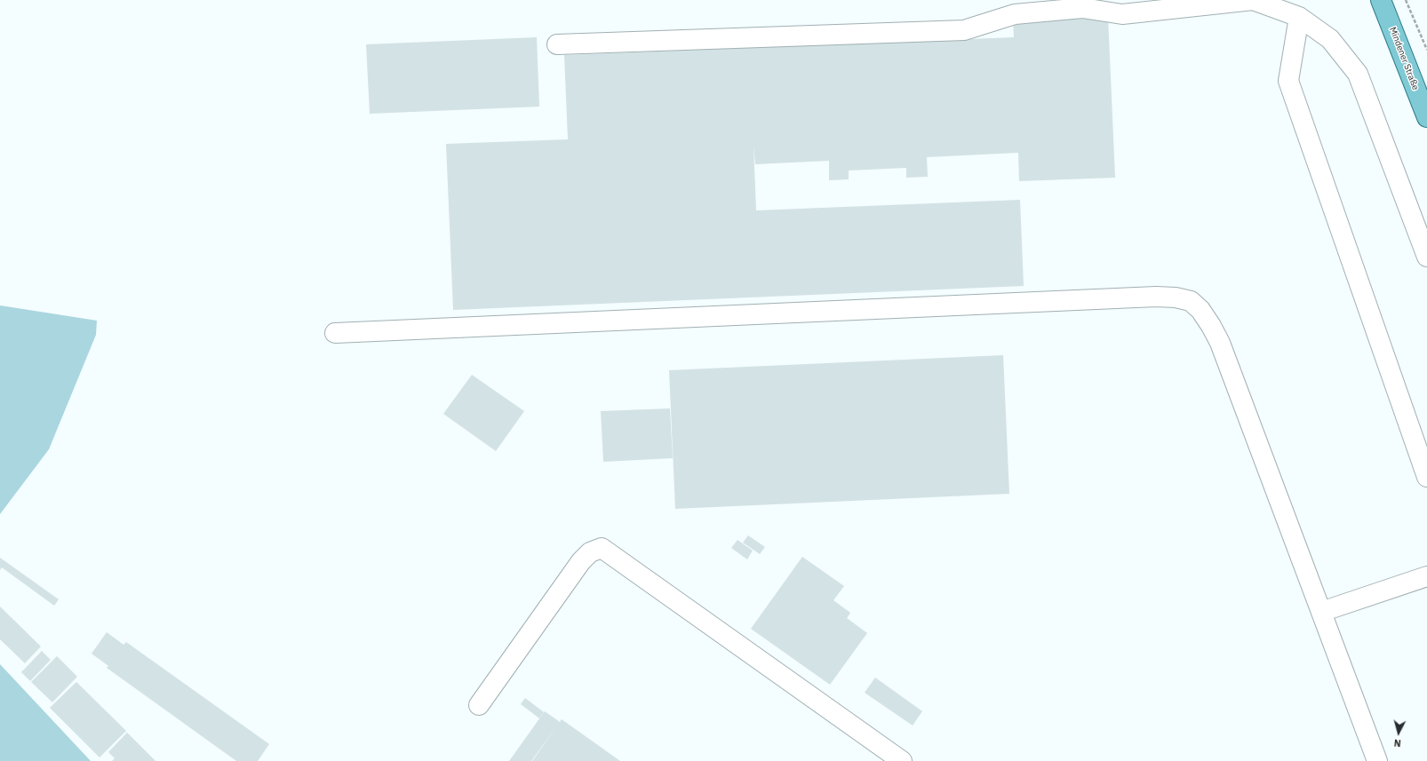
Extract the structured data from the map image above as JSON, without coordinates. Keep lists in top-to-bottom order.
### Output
{
  "streets": {
    "main road": ["Mindener Straße"]
  },
  "north": "bottom"
}
